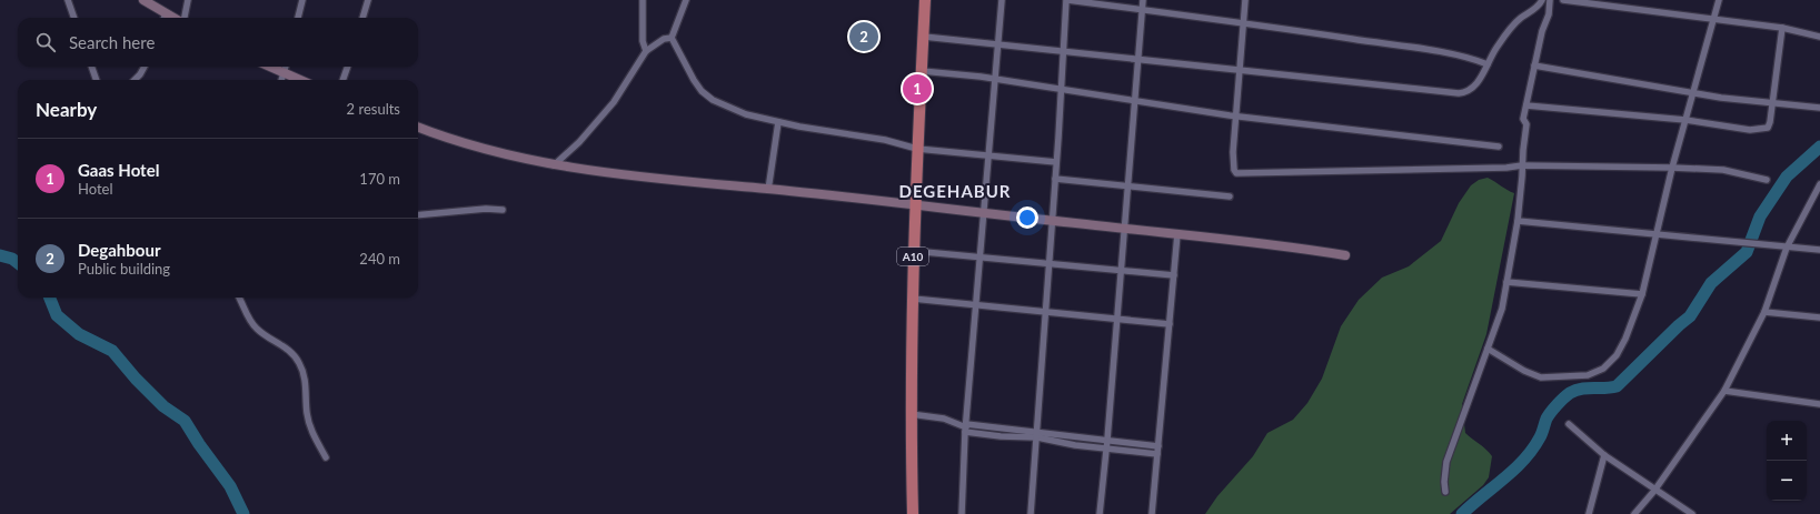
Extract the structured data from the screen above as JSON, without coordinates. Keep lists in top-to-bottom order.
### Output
{
  "streets": {
    "highway": ["A10"]
  },
  "districts": ["DEGEHABUR"],
  "page": {
    "search": "Search here",
    "pins": ["2", "1"],
    "heading": ["Nearby", "2 results"],
    "list": [
      {
        "mark": "1",
        "name": "Gaas Hotel",
        "note": "Hotel",
        "value": "170 m"
      },
      {
        "mark": "2",
        "name": "Degahbour",
        "note": "Public building",
        "value": "240 m"
      }
    ],
    "map_buttons": ["+", "−"]
  }
}
